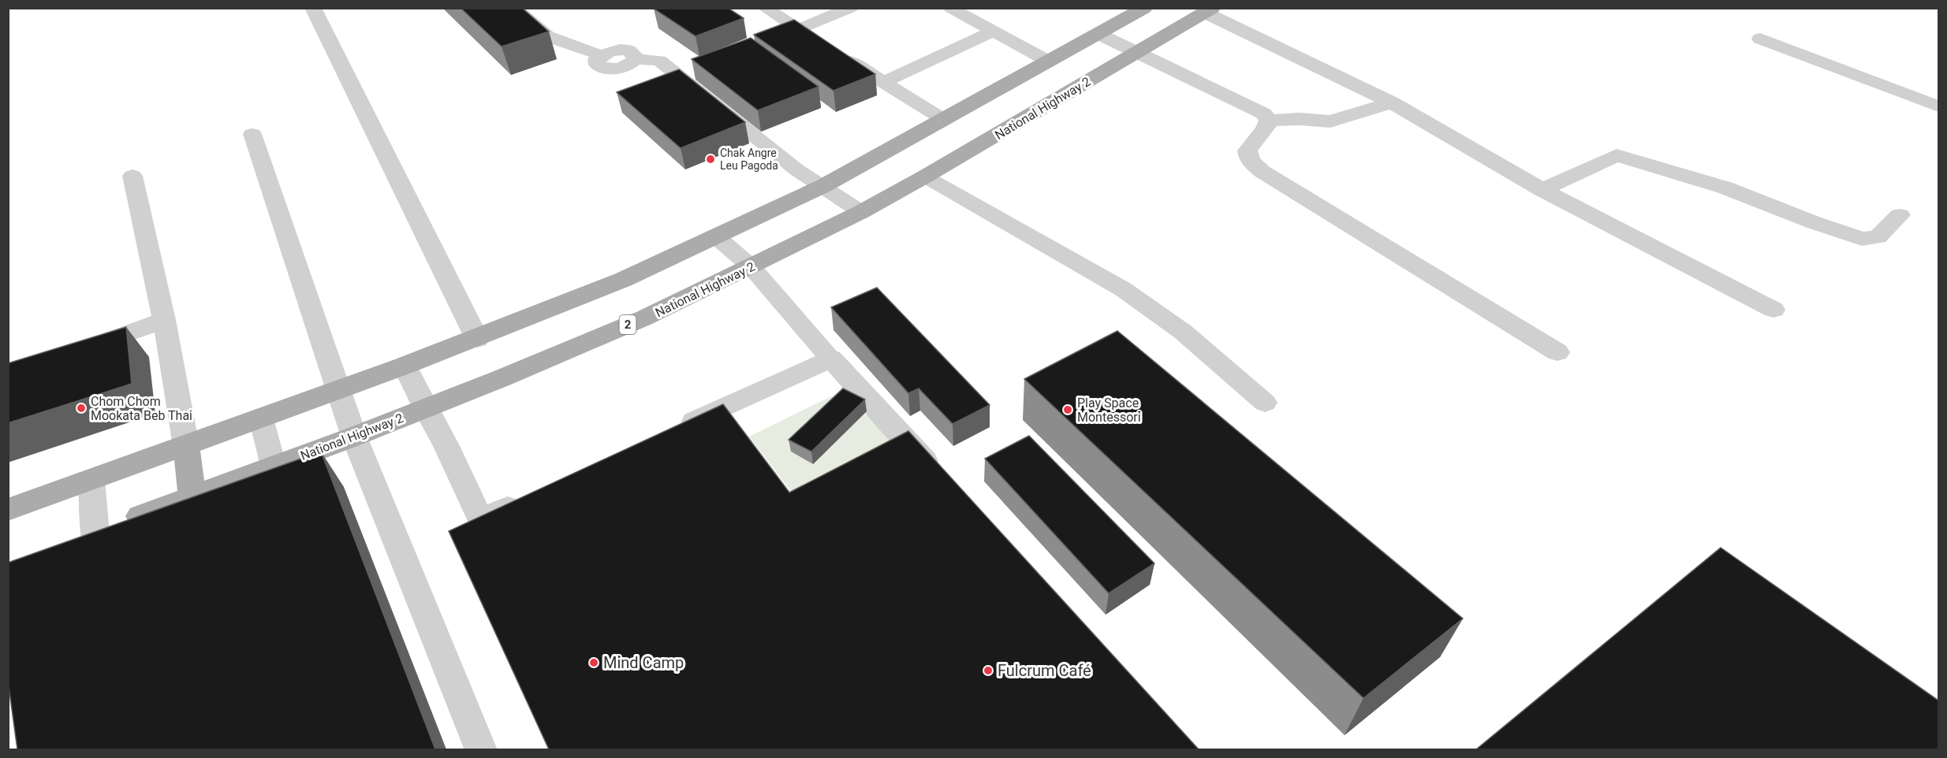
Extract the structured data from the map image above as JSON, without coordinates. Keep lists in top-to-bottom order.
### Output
{
  "streets": {
    "main road": ["National Highway 2", "2"]
  },
  "places": [
    "Chak Angre Leu Pagoda",
    "Chom Chom Mookata Beb Thai",
    "Play Space Montessori",
    "Mind Camp",
    "Fulcrum Café"
  ]
}
